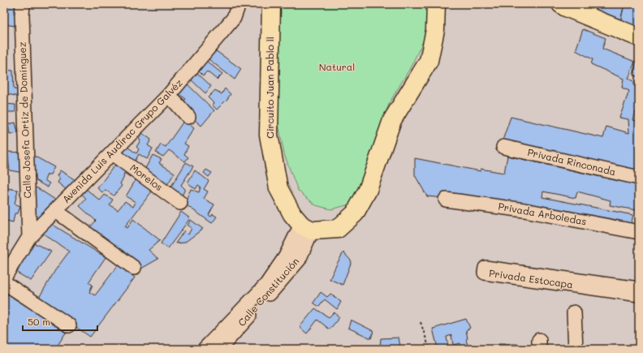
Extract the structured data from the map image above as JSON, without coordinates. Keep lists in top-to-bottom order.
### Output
{
  "streets": {
    "main road": ["Circuito Juan Pablo ll"],
    "street": [
      "Calle Josefa Ortiz de Domínguez",
      "Avenida Luís Audirac Grupo Galvéz",
      "Privada Rinconada",
      "Morelos",
      "Privada Arboledas",
      "Privada Estocapa",
      "Calle Constitución"
    ]
  },
  "crossings": [
    ["Circuito Juan Pablo ll", "Calle Constitución"],
    ["Calle Josefa Ortiz de Domínguez", "Avenida Luís Audirac Grupo Galvéz"],
    ["Avenida Luís Audirac Grupo Galvéz", "Morelos"]
  ],
  "parks": ["Natural"],
  "scale_bar": "50 m"
}
